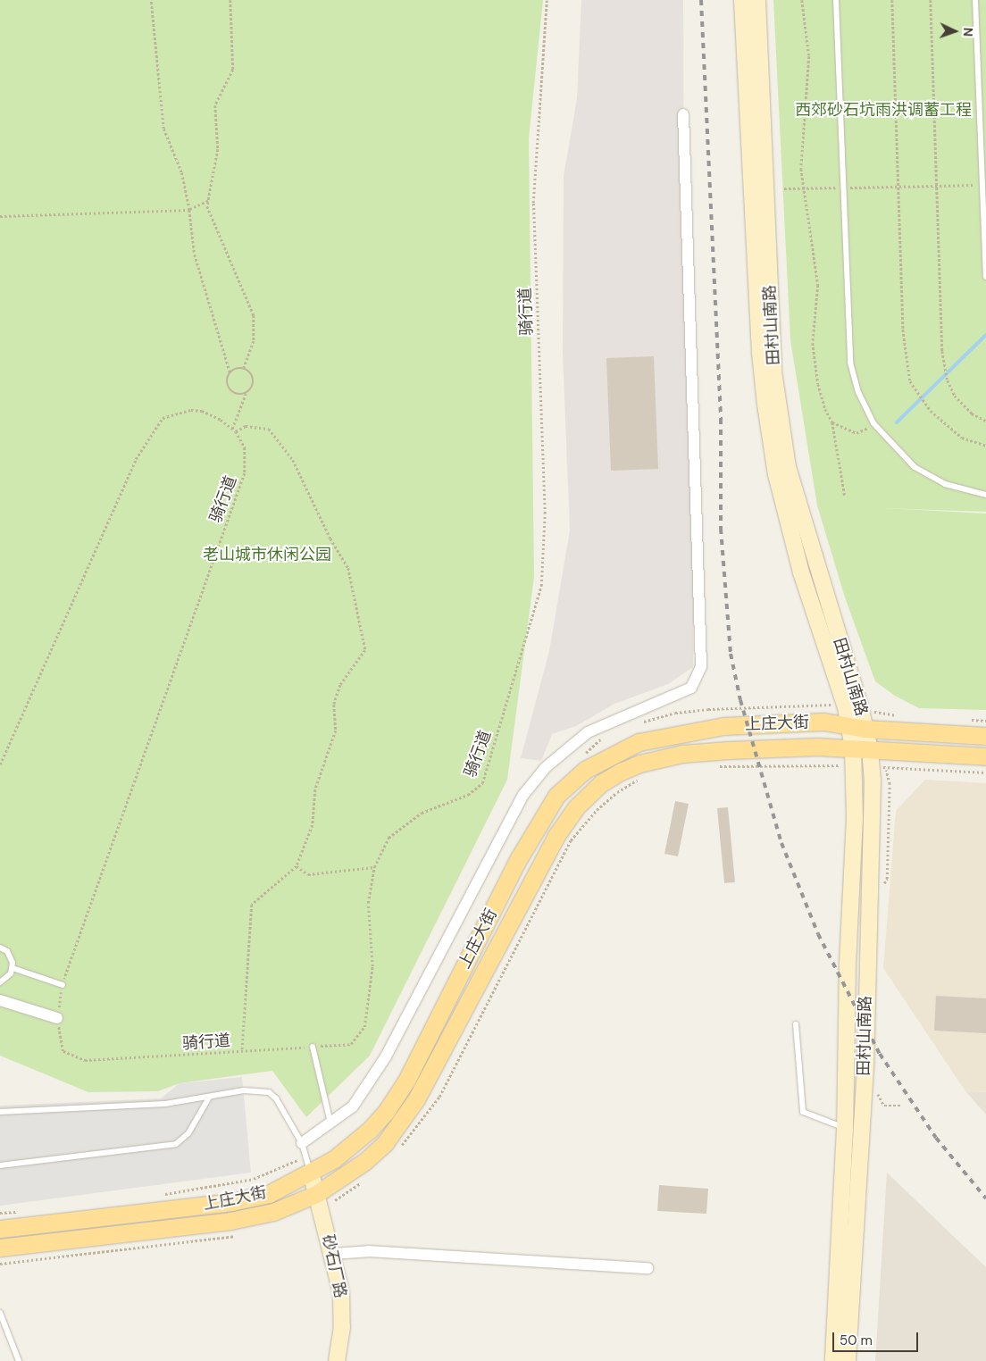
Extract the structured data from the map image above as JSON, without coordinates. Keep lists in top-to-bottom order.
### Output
{
  "streets": {
    "main road": ["田村山南路", "上庄大街", "砂石厂路"],
    "path": ["骑行道"]
  },
  "crossings": [
    ["田村山南路", "上庄大街"],
    ["上庄大街", "砂石厂路"]
  ],
  "parks": ["西郊砂石坑雨洪调蓄工程", "老山城市休闲公园"],
  "scale_bar": "50 m",
  "north": "right"
}
